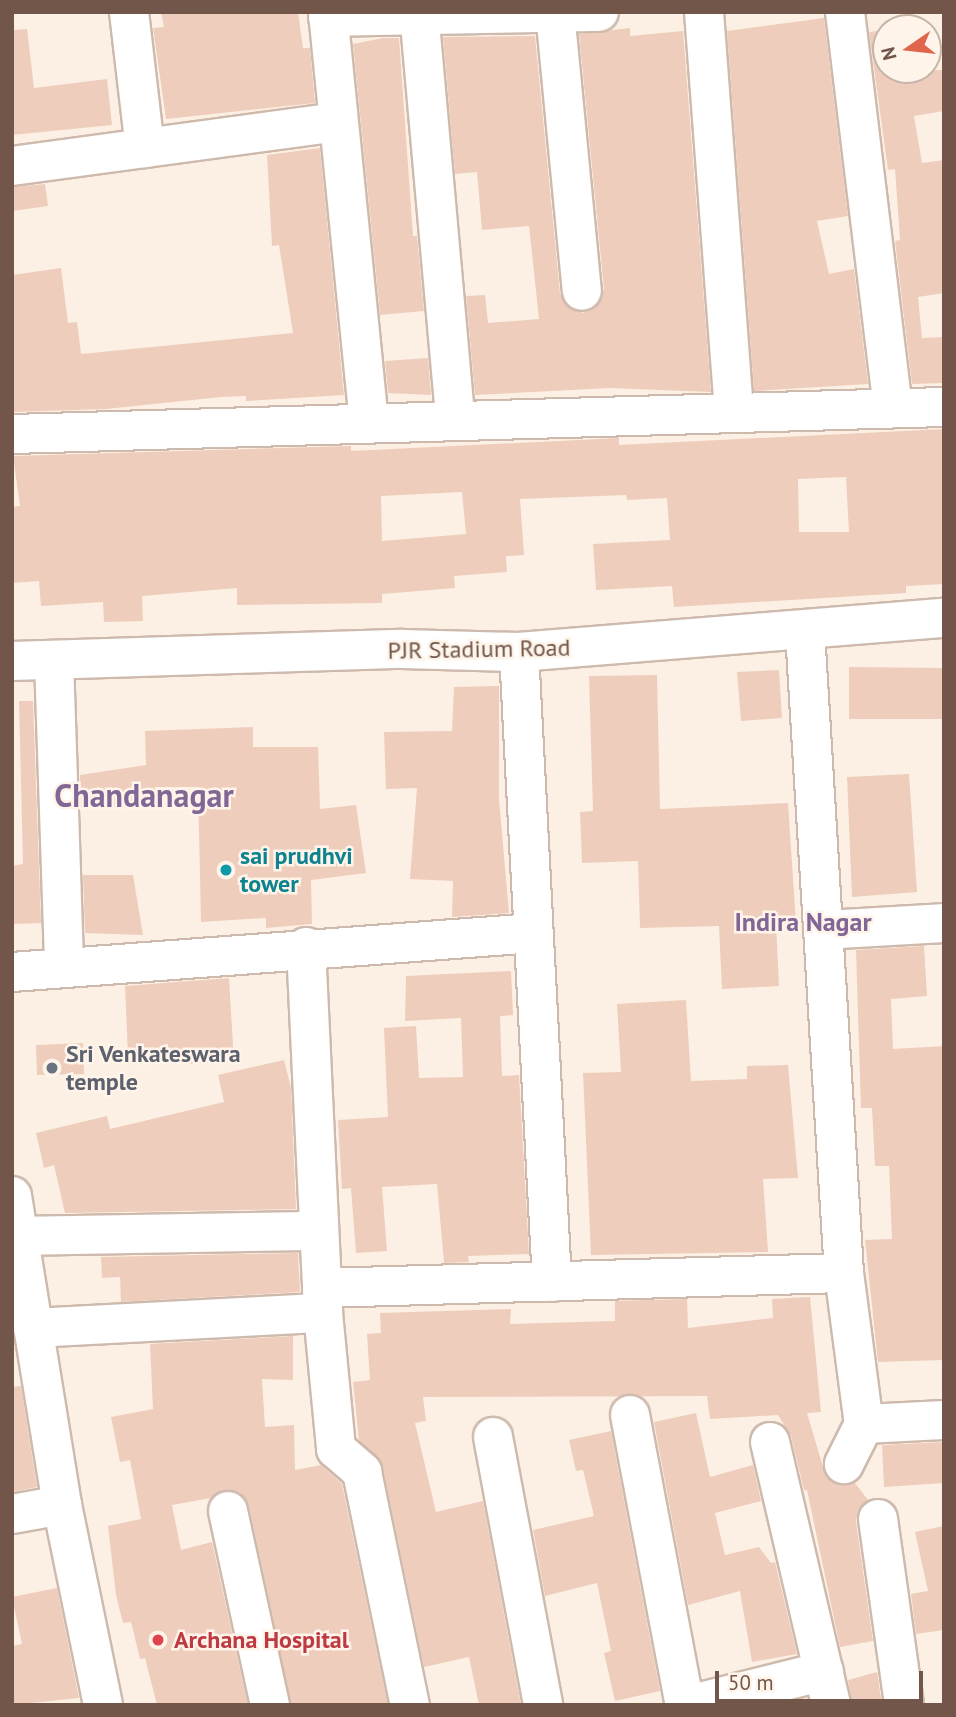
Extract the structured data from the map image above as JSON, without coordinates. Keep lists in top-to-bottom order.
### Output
{
  "streets": {
    "street": ["PJR Stadium Road"]
  },
  "districts": ["Chandanagar", "Indira Nagar"],
  "places": ["sai prudhvi tower", "Sri Venkateswara temple", "Archana Hospital"],
  "scale_bar": "50 m",
  "north": "left"
}
